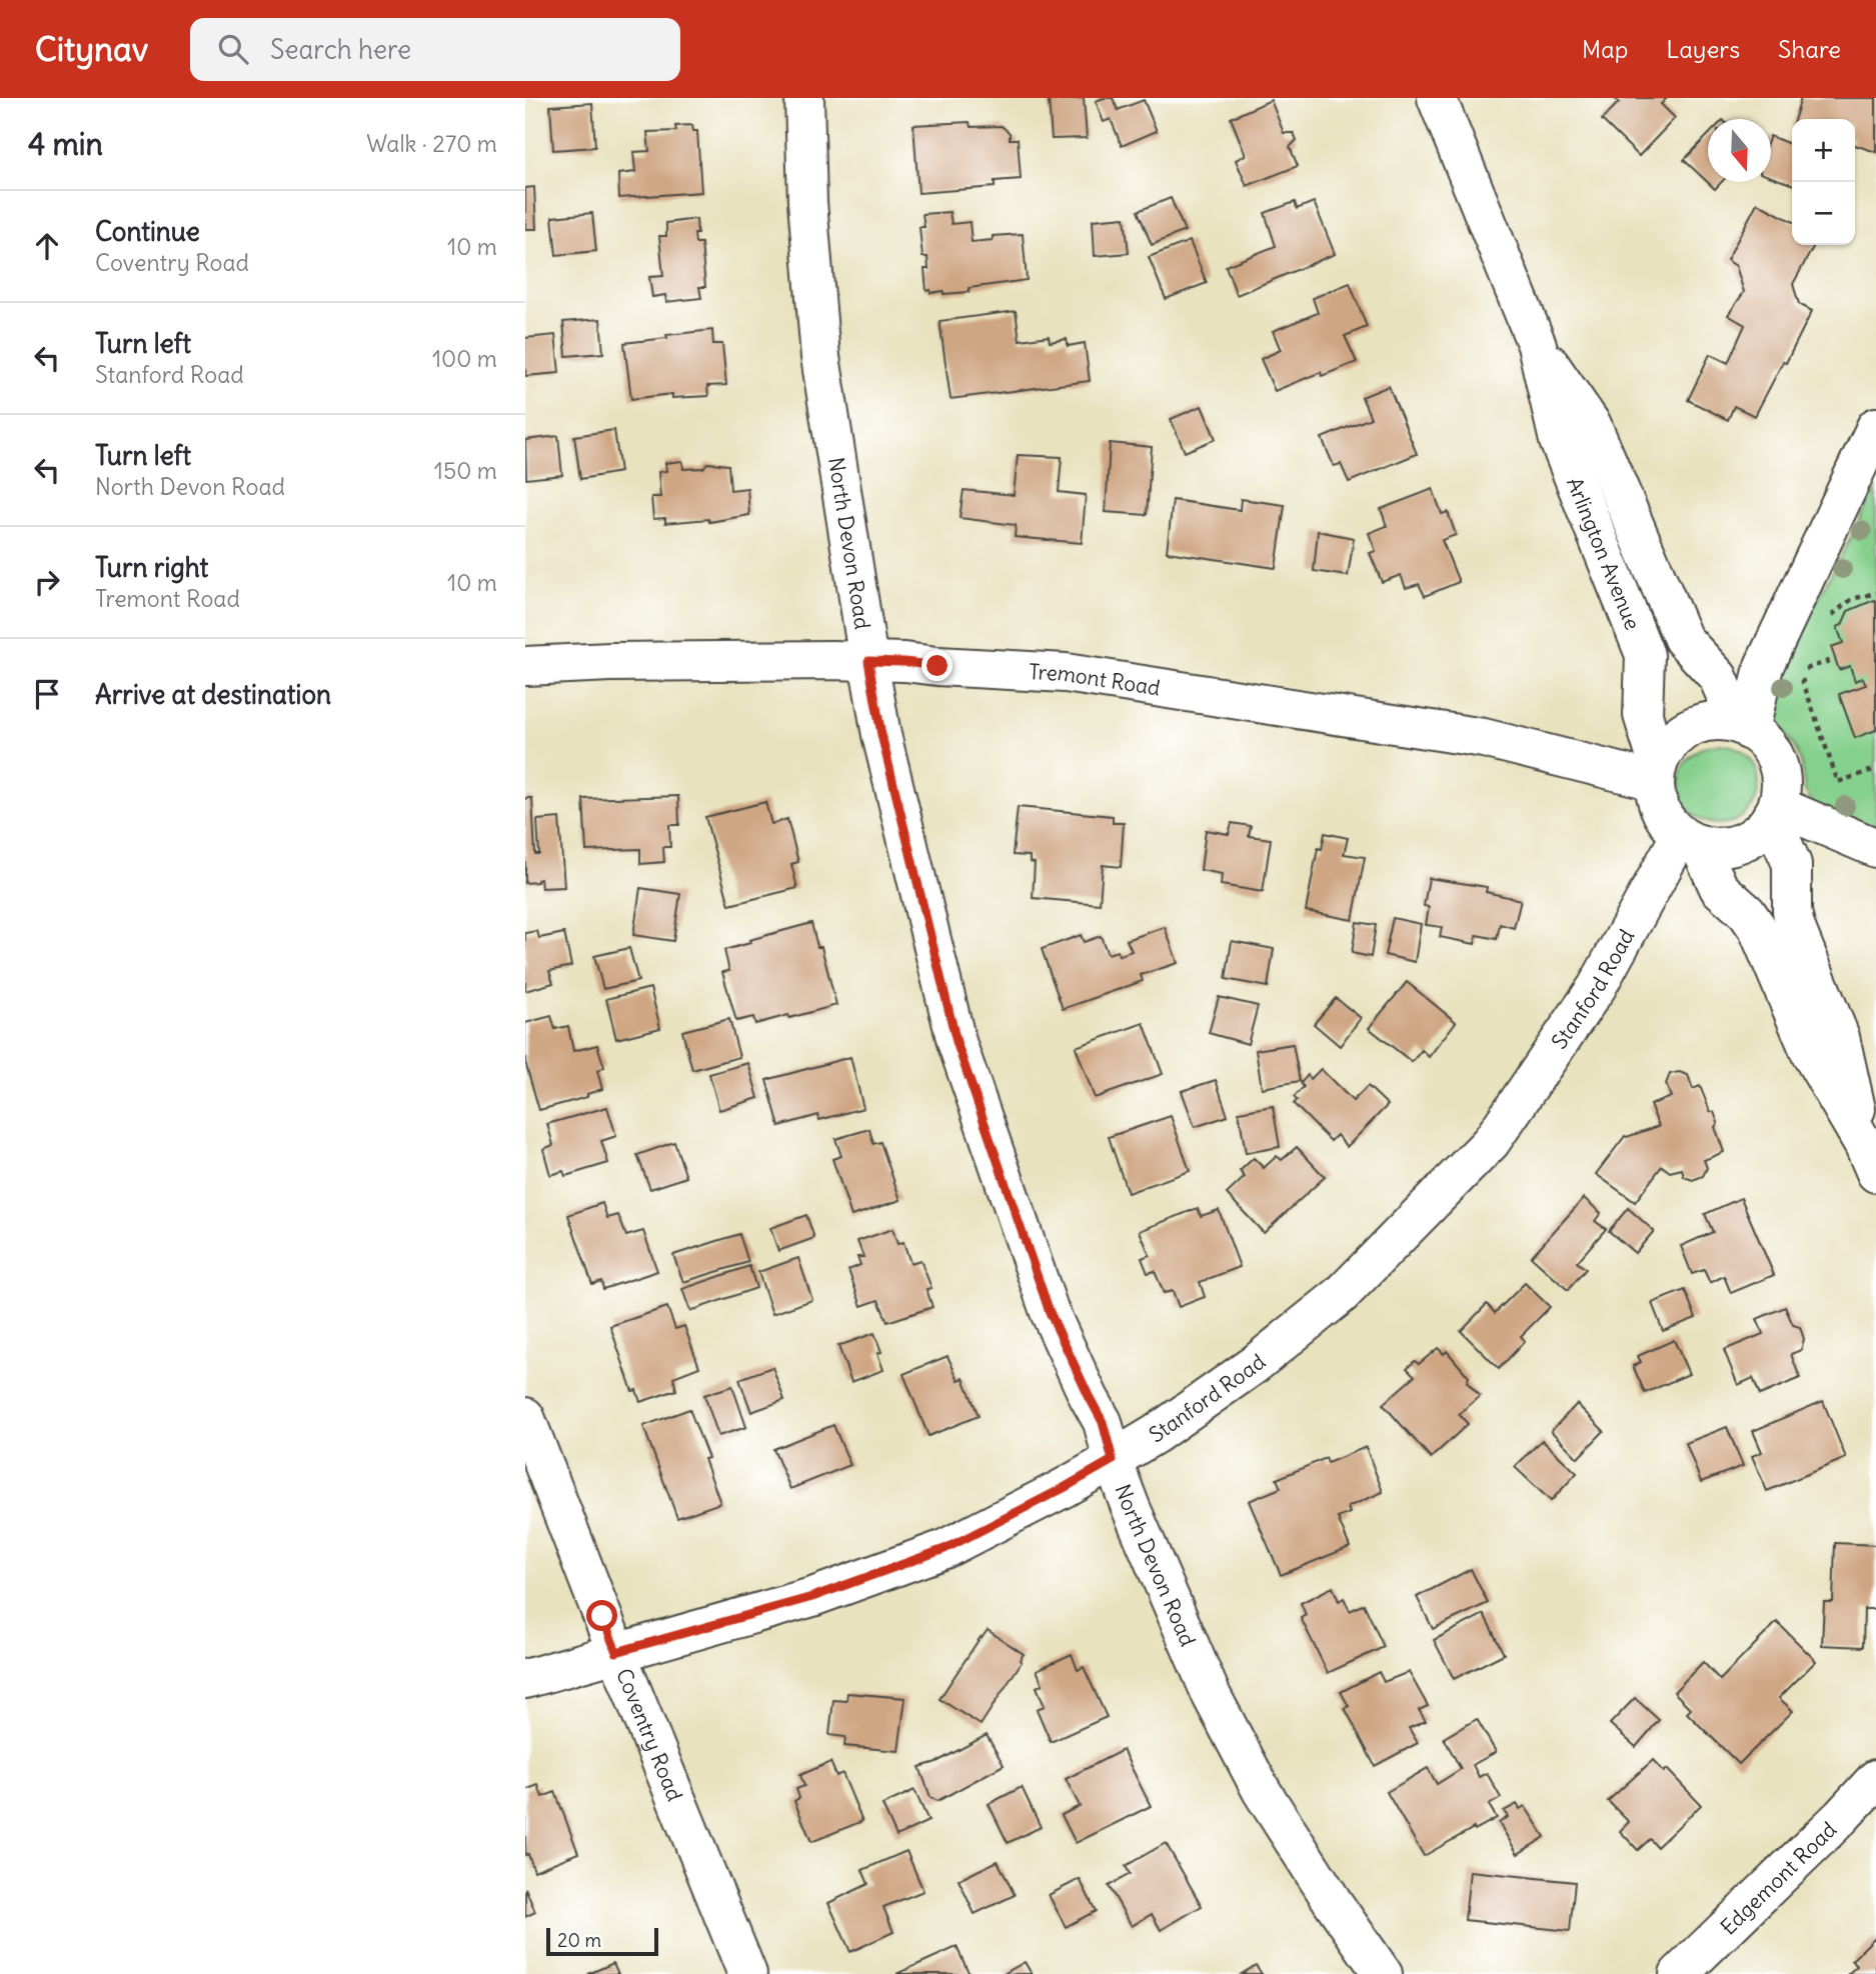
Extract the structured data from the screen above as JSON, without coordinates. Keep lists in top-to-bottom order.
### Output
{
  "streets": {
    "street": [
      "North Devon Road",
      "Arlington Avenue",
      "Tremont Road",
      "Stanford Road",
      "Coventry Road",
      "Edgemont Road"
    ]
  },
  "crossings": [
    ["North Devon Road", "Tremont Road"],
    ["North Devon Road", "Stanford Road"],
    ["Arlington Avenue", "Tremont Road"],
    ["Arlington Avenue", "Stanford Road"],
    ["Tremont Road", "Stanford Road"],
    ["Stanford Road", "Coventry Road"]
  ],
  "scale_bar": "20 m",
  "north": "bottom",
  "page": {
    "header": "Citynav",
    "search": "Search here",
    "nav": ["Map", "Layers", "Share"],
    "heading": ["4 min", "Walk · 270 m"],
    "map_buttons": ["+", "−"],
    "list": [
      ["Continue", "Coventry Road", "10 m"],
      ["Turn left", "Stanford Road", "100 m"],
      ["Turn left", "North Devon Road", "150 m"],
      ["Turn right", "Tremont Road", "10 m"],
      "Arrive at destination"
    ],
    "scale": "20 m"
  }
}
